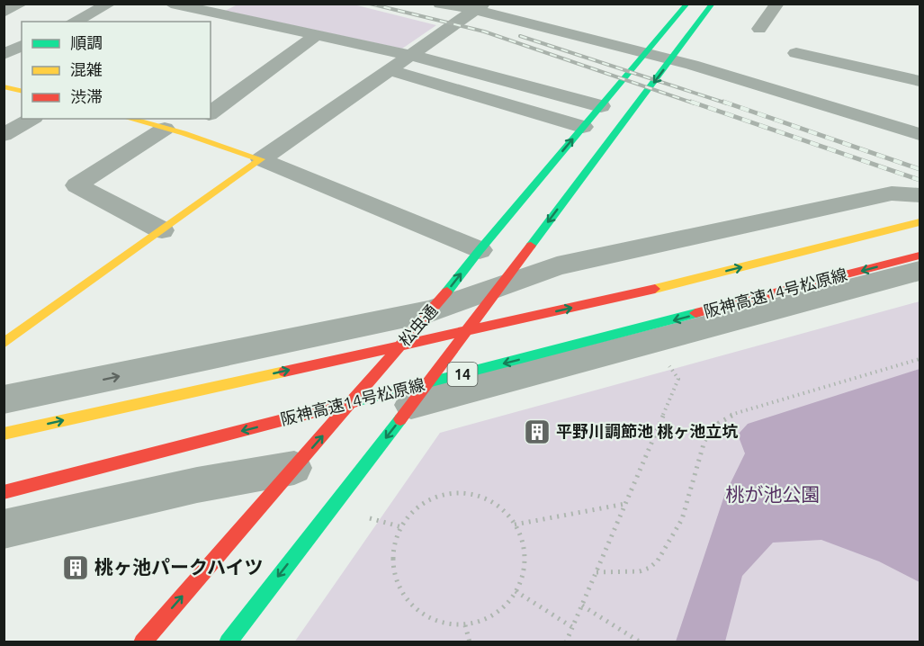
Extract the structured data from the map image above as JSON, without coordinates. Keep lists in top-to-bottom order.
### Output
{
  "streets": {
    "main road": ["阪神高速14号松原線", "松虫通", "14"]
  },
  "parks": ["桃が池公園"],
  "places": {
    "building": ["平野川調節池 桃ヶ池立坑", "桃ヶ池パークハイツ"]
  },
  "legend": ["順調", "混雑", "渋滞"]
}
